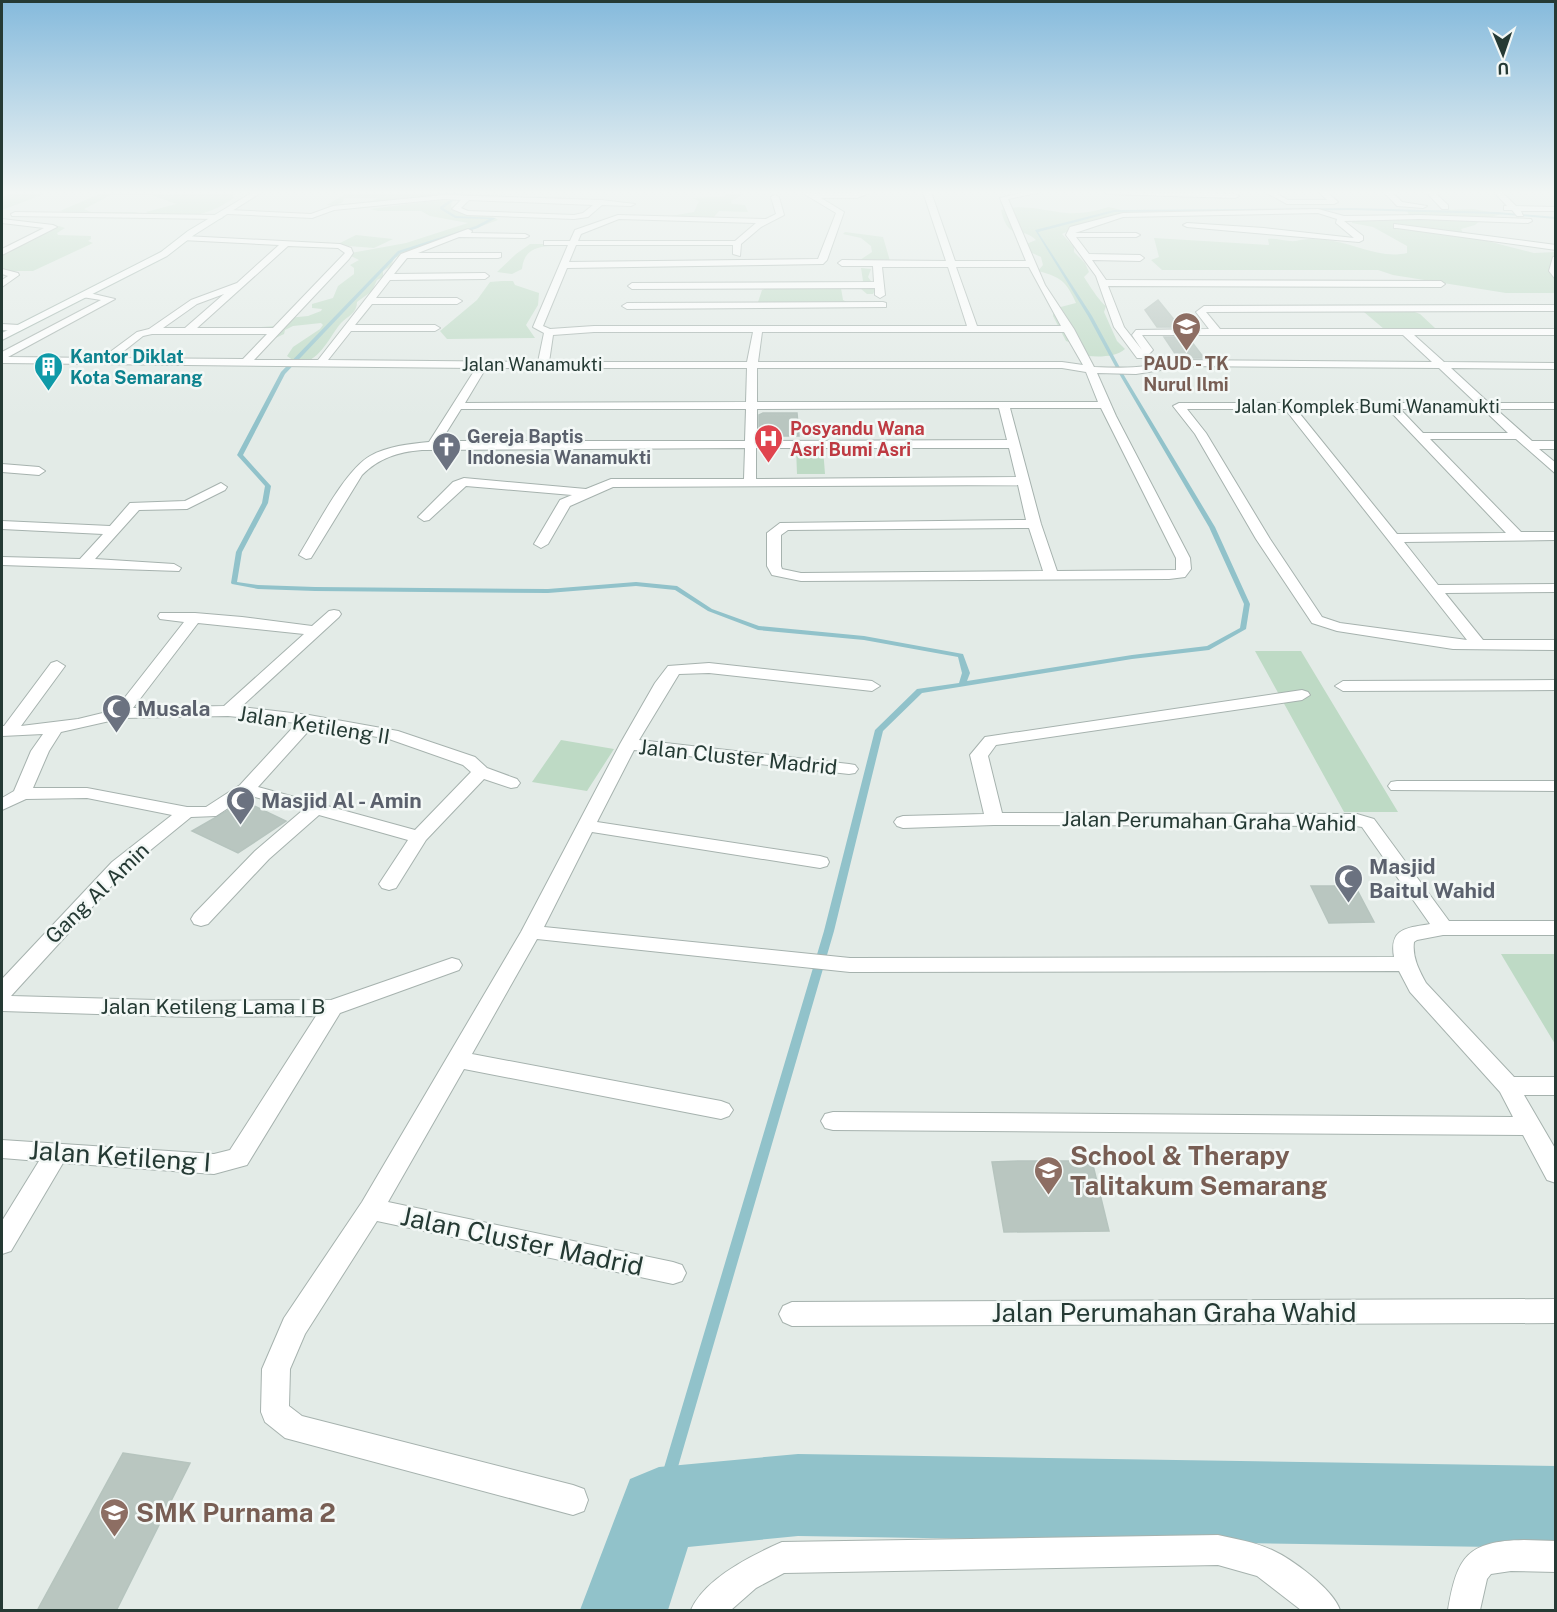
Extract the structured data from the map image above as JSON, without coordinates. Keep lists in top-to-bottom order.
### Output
{
  "streets": {
    "street": [
      "Jalan Wanamukti",
      "Jalan Komplek Bumi Wanamukti",
      "Jalan Ketileng II",
      "Jalan Cluster Madrid",
      "Jalan Perumahan Graha Wahid",
      "Gang Al Amin",
      "Jalan Ketileng Lama I B",
      "Jalan Ketileng I"
    ]
  },
  "crossings": [
    ["Jalan Ketileng Lama I B", "Jalan Ketileng I"]
  ],
  "places": {
    "school or university": ["PAUD - TK Nurul Ilmi", "School & Therapy Talitakum Semarang", "SMK Purnama 2"],
    "building": ["Kantor Diklat Kota Semarang"],
    "hospital": ["Posyandu Wana Asri Bumi Asri"],
    "church": ["Gereja Baptis Indonesia Wanamukti"],
    "mosque": ["Musala", "Masjid Al - Amin", "Masjid Baitul Wahid"]
  },
  "north": "bottom"
}
